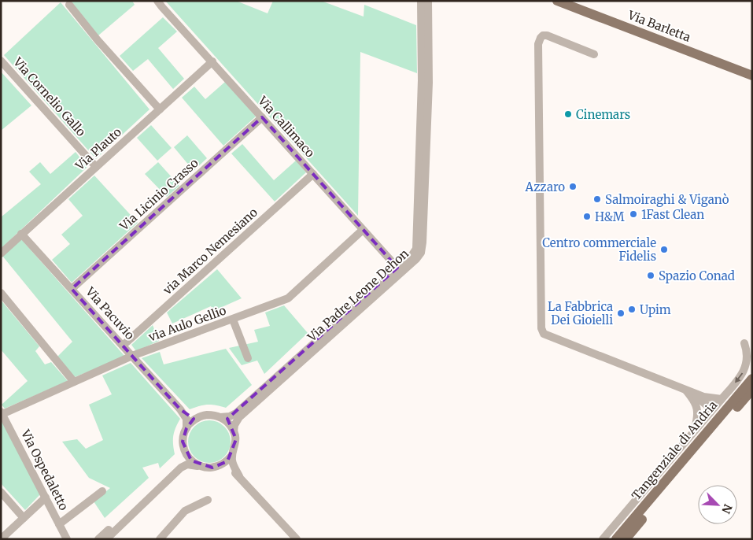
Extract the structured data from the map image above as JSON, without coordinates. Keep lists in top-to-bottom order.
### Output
{
  "streets": {
    "main road": ["Via Barletta", "Tangenziale di Andria"],
    "street": [
      "Via Cornelio Gallo",
      "Via Callimaco",
      "Via Plauto",
      "Via Licinio Crasso",
      "via Marco Nemesiano",
      "Via Padre Leone Dehon",
      "Via Pacuvio",
      "via Aulo Gellio",
      "Via Ospedaletto"
    ]
  },
  "crossings": [
    ["Via Cornelio Gallo", "Via Plauto"],
    ["Via Callimaco", "Via Plauto"],
    ["Via Callimaco", "Via Licinio Crasso"],
    ["Via Callimaco", "via Marco Nemesiano"],
    ["Via Callimaco", "Via Padre Leone Dehon"],
    ["Via Callimaco", "via Aulo Gellio"],
    ["Via Plauto", "Via Pacuvio"],
    ["Via Licinio Crasso", "Via Pacuvio"],
    ["via Marco Nemesiano", "Via Pacuvio"],
    ["Via Padre Leone Dehon", "Via Pacuvio"],
    ["Via Pacuvio", "via Aulo Gellio"],
    ["via Aulo Gellio", "Via Ospedaletto"]
  ],
  "places": [
    "Cinemars",
    "Azzaro",
    "Salmoiraghi & Viganò",
    "1Fast Clean",
    "H&M",
    "Centro commerciale Fidelis",
    "Spazio Conad",
    "Upim",
    "La Fabbrica Dei Gioielli"
  ],
  "north": "bottom right"
}
